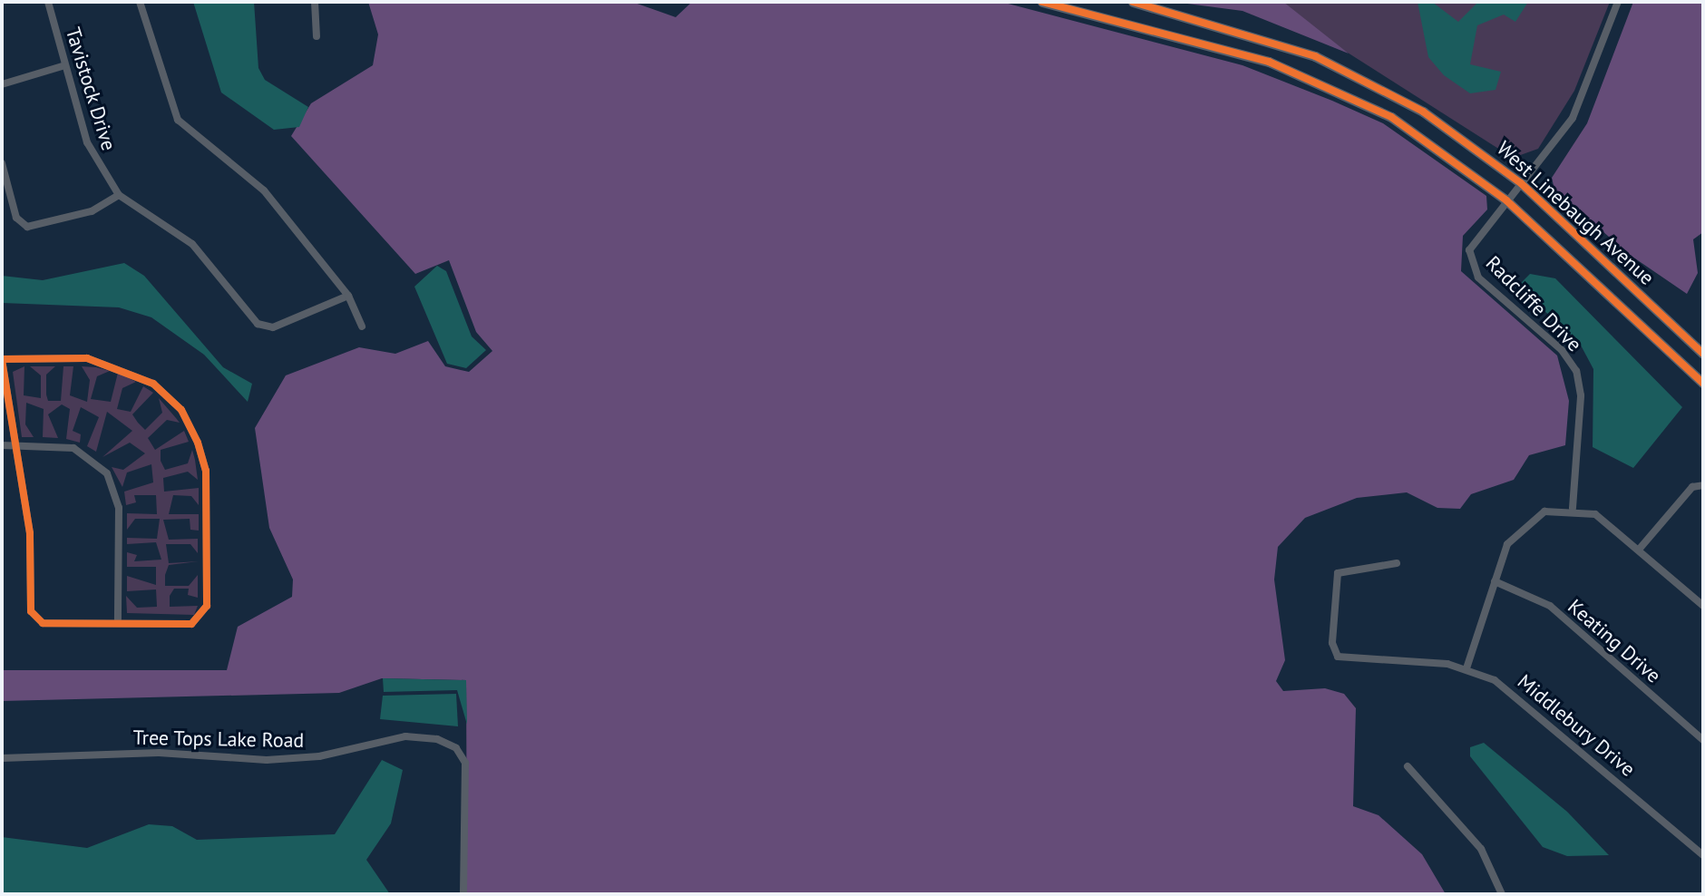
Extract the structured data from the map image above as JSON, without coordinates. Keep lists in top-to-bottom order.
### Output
{
  "streets": {
    "main road": ["West Linebaugh Avenue"],
    "street": [
      "Tavistock Drive",
      "Radcliffe Drive",
      "Keating Drive",
      "Middlebury Drive",
      "Tree Tops Lake Road"
    ]
  },
  "crossings": [
    ["West Linebaugh Avenue", "Radcliffe Drive"]
  ]
}
